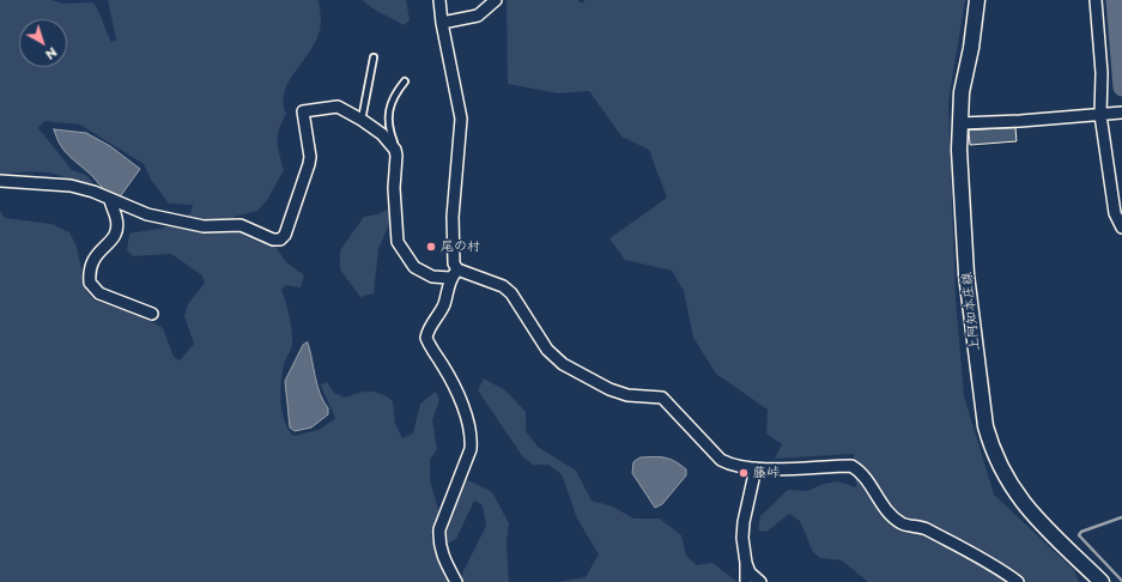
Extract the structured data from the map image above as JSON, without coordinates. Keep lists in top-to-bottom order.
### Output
{
  "streets": {
    "main road": ["上阿知本庄線"]
  },
  "places": ["尾の村", "藤峠"],
  "north": "bottom right"
}
